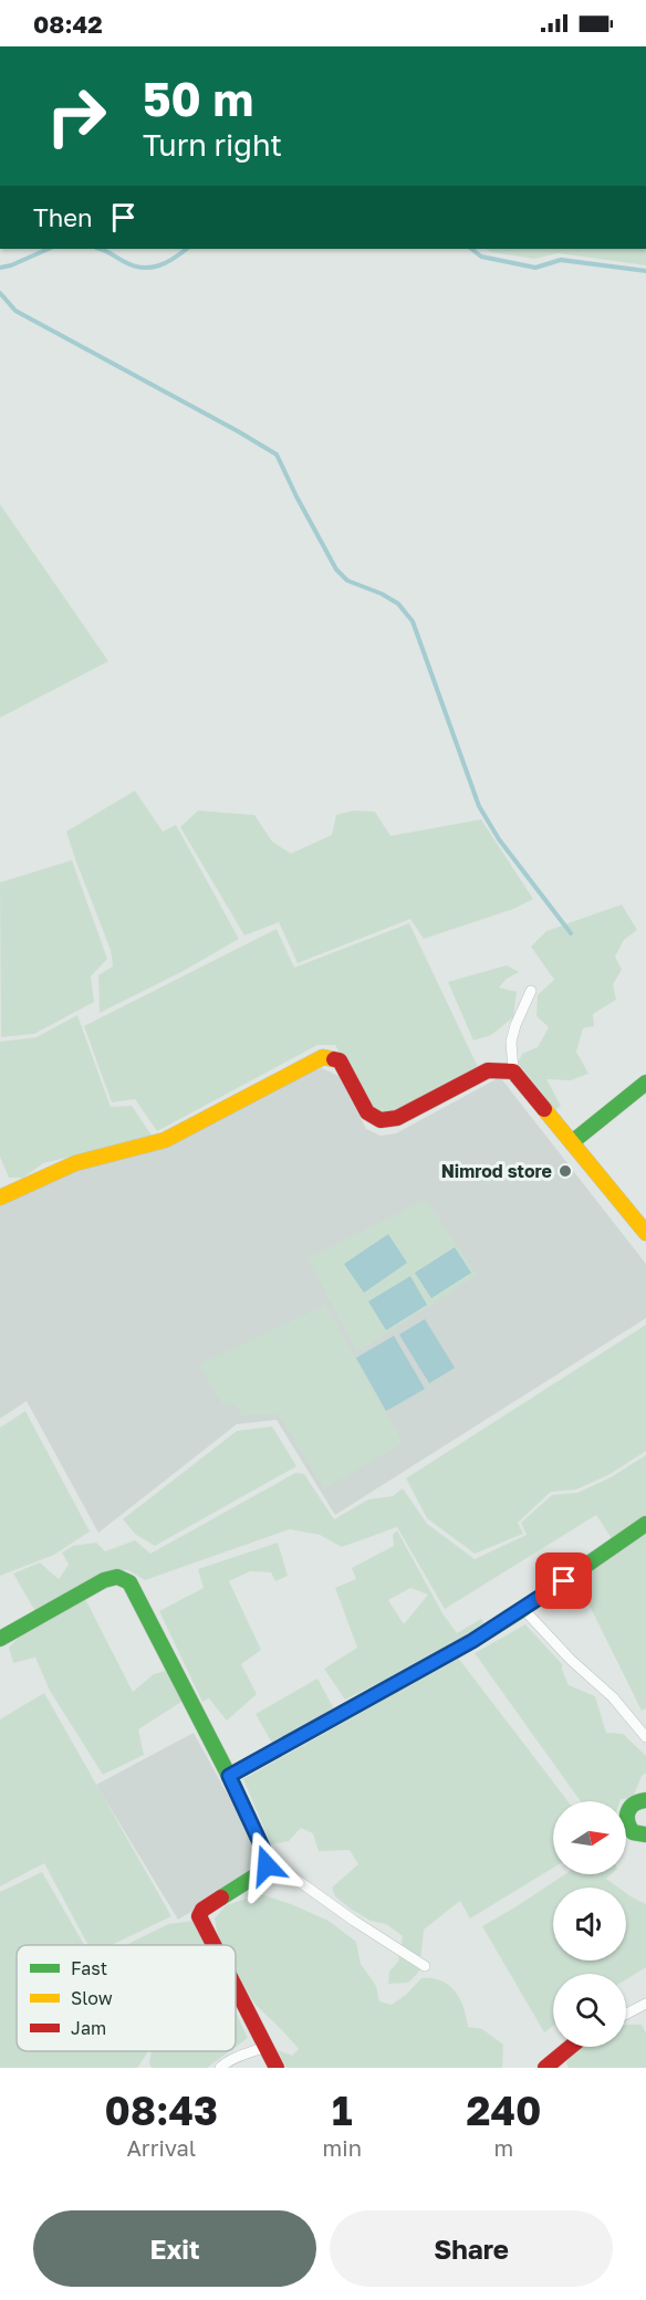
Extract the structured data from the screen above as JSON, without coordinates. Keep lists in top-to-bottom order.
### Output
{
  "places": ["Nimrod store"],
  "legend": ["Fast", "Slow", "Jam"],
  "north": "right",
  "page": {
    "status": "08:42",
    "turn": ["50 m", "Turn right"],
    "then": "Then",
    "eta": [
      "08:43",
      "Arrival",
      "1",
      "min",
      "240",
      "m"
    ],
    "buttons": ["Exit", "Share"]
  }
}
